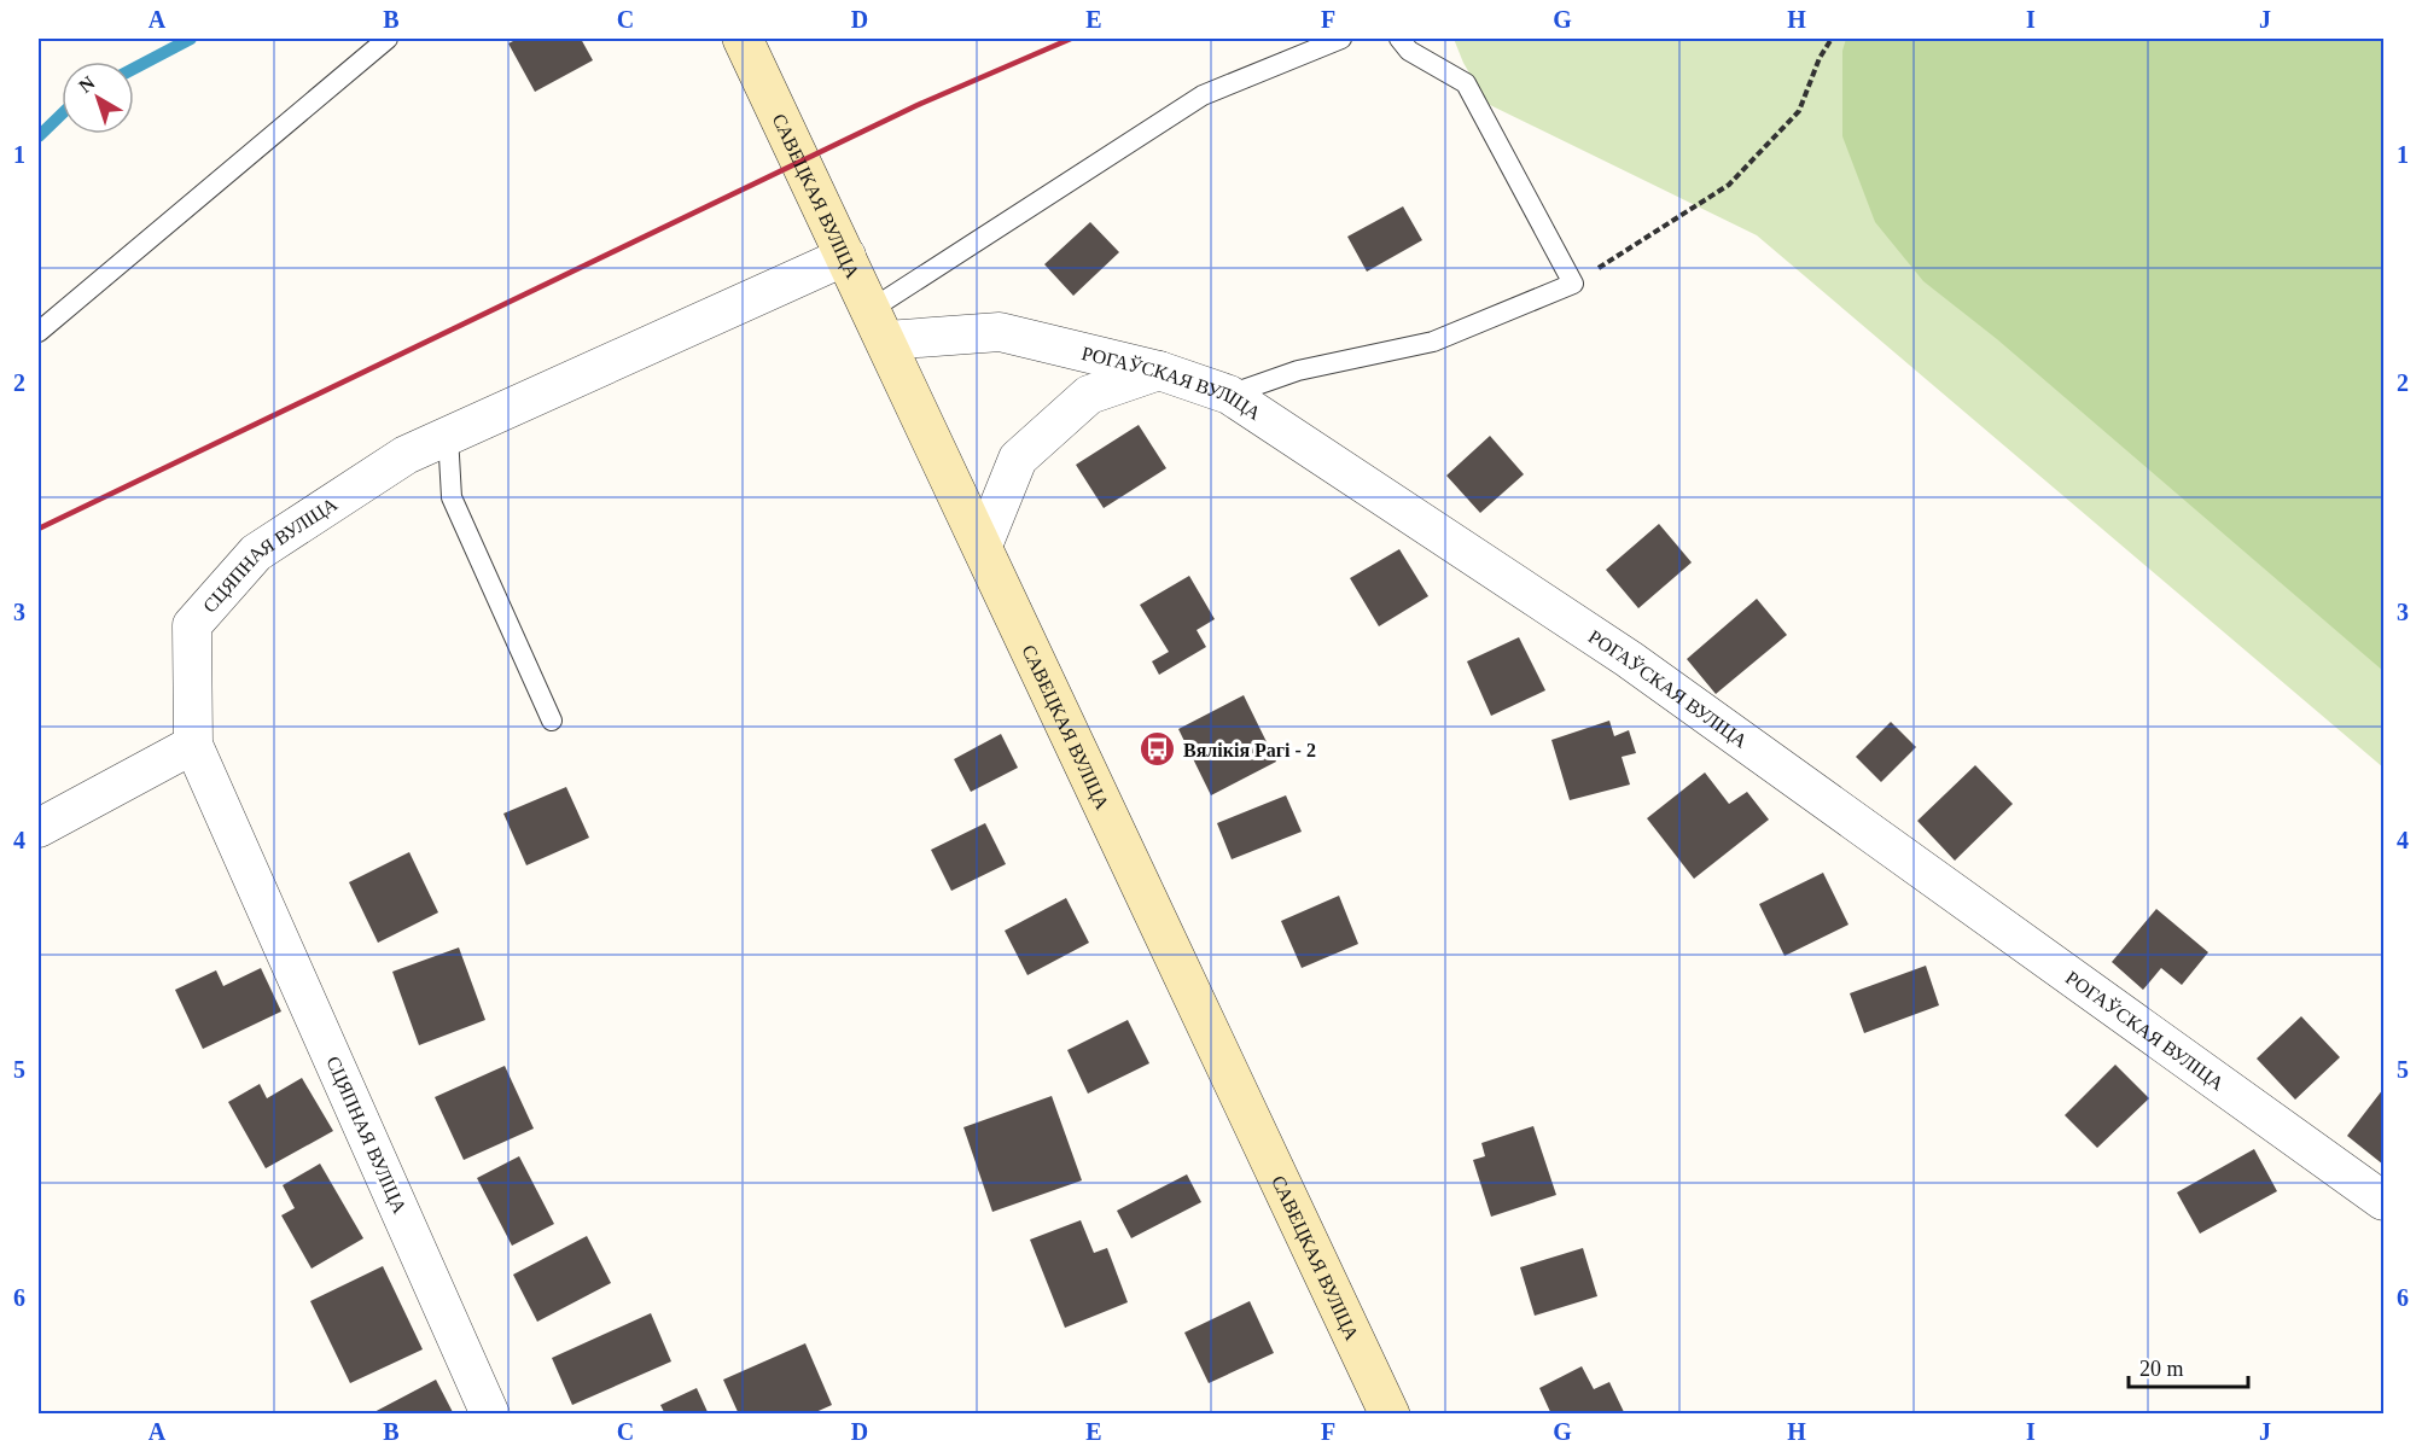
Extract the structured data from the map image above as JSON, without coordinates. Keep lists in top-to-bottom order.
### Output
{
  "streets": {
    "main road": ["САВЕЦКАЯ ВУЛІЦА"],
    "street": ["РОГАЎСКАЯ ВУЛІЦА", "СЦЯПНАЯ ВУЛІЦА"]
  },
  "crossings": [
    ["САВЕЦКАЯ ВУЛІЦА", "РОГАЎСКАЯ ВУЛІЦА"],
    ["САВЕЦКАЯ ВУЛІЦА", "СЦЯПНАЯ ВУЛІЦА"]
  ],
  "places": {
    "bus stop": ["Вялікія Рагі - 2"]
  },
  "scale_bar": "20 m",
  "north": "top left",
  "grid": {
    "columns": [
      "A",
      "B",
      "C",
      "D",
      "E",
      "F",
      "G",
      "H",
      "I",
      "J"
    ],
    "rows": [
      "1",
      "2",
      "3",
      "4",
      "5",
      "6"
    ]
  }
}
